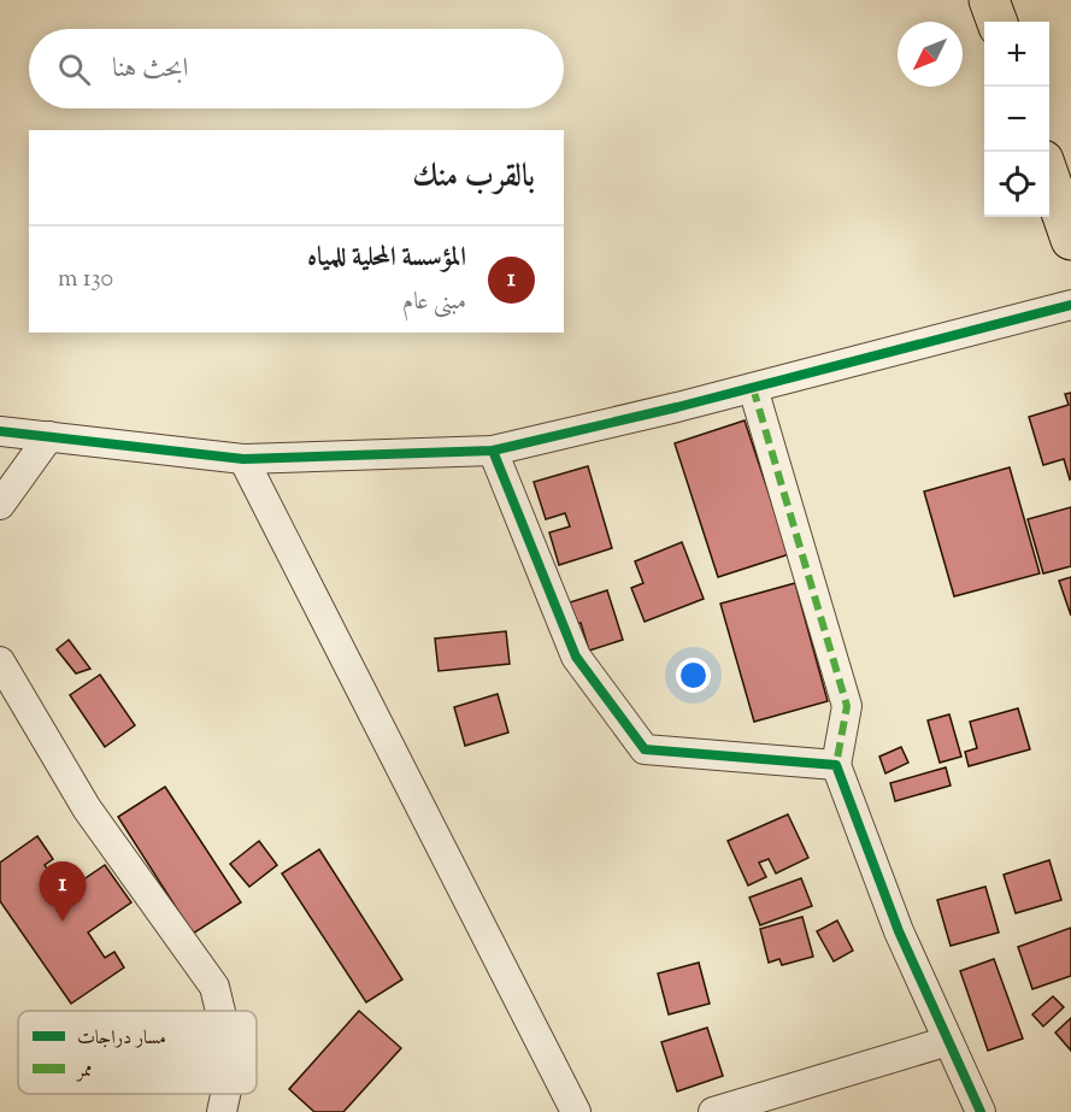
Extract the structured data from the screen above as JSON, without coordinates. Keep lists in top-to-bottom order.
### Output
{
  "legend": ["مسار دراجات", "ممر"],
  "north": "bottom left",
  "page": {
    "map_buttons": ["+", "−"],
    "search": "ابحث هنا",
    "heading": "بالقرب منك",
    "list": [
      {
        "mark": "1",
        "name": "المؤسسة المحلية للمياه",
        "note": "مبنى عام",
        "value": "130 m"
      }
    ],
    "pins": "1"
  }
}
